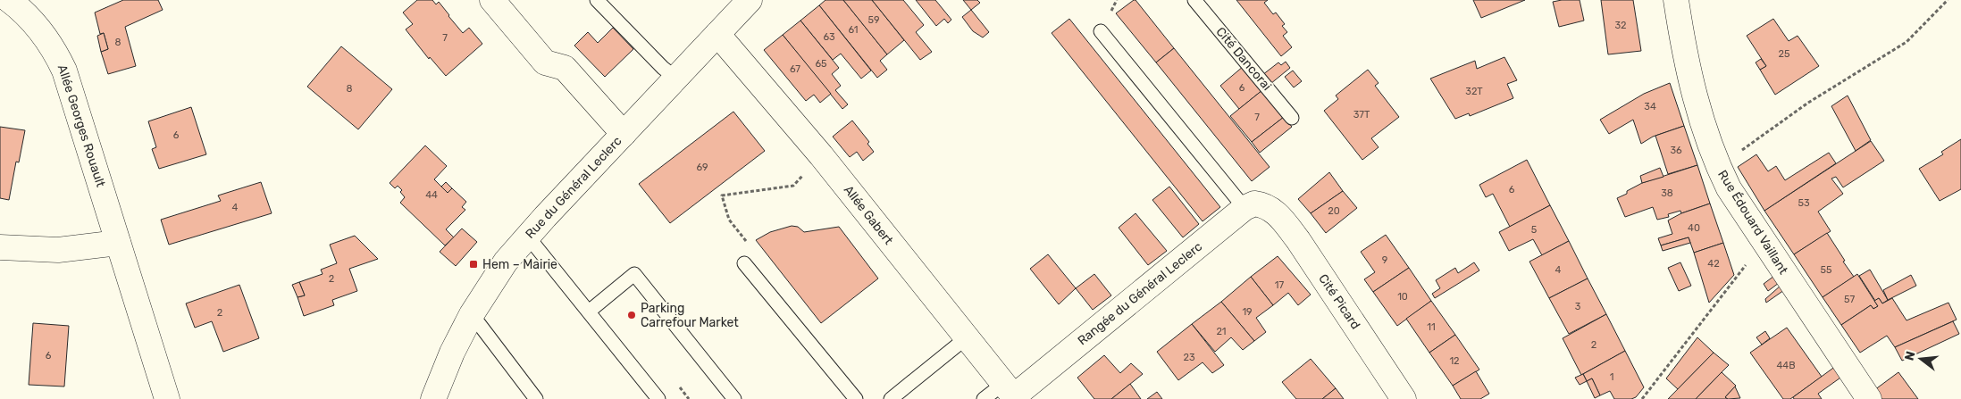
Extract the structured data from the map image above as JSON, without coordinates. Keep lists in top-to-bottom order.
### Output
{
  "streets": {
    "street": [
      "Allée Georges Rouault",
      "Rue du Général Leclerc",
      "Allée Gabert",
      "Rue Édouard Vaillant",
      "Rangée du Général Leclerc",
      "Cité Picard"
    ],
    "lane": ["Cité Dancorai"]
  },
  "crossings": [
    ["Rue du Général Leclerc", "Allée Gabert"],
    ["Allée Gabert", "Rangée du Général Leclerc"],
    ["Rangée du Général Leclerc", "Cité Picard"]
  ],
  "places": {
    "transit": ["Hem – Mairie"],
    "other": ["Parking Carrefour Market"]
  },
  "house_numbers": [
    "59",
    "32",
    "61",
    "63",
    "7",
    "8",
    "25",
    "65",
    "67",
    "6",
    "8",
    "32T",
    "34",
    "37T",
    "7",
    "6",
    "36",
    "69",
    "6",
    "38",
    "44",
    "53",
    "4",
    "20",
    "40",
    "5",
    "9",
    "42",
    "4",
    "55",
    "2",
    "17",
    "10",
    "57",
    "3",
    "19",
    "2",
    "11",
    "21",
    "2",
    "6",
    "23",
    "12",
    "44B",
    "1"
  ],
  "north": "left"
}
